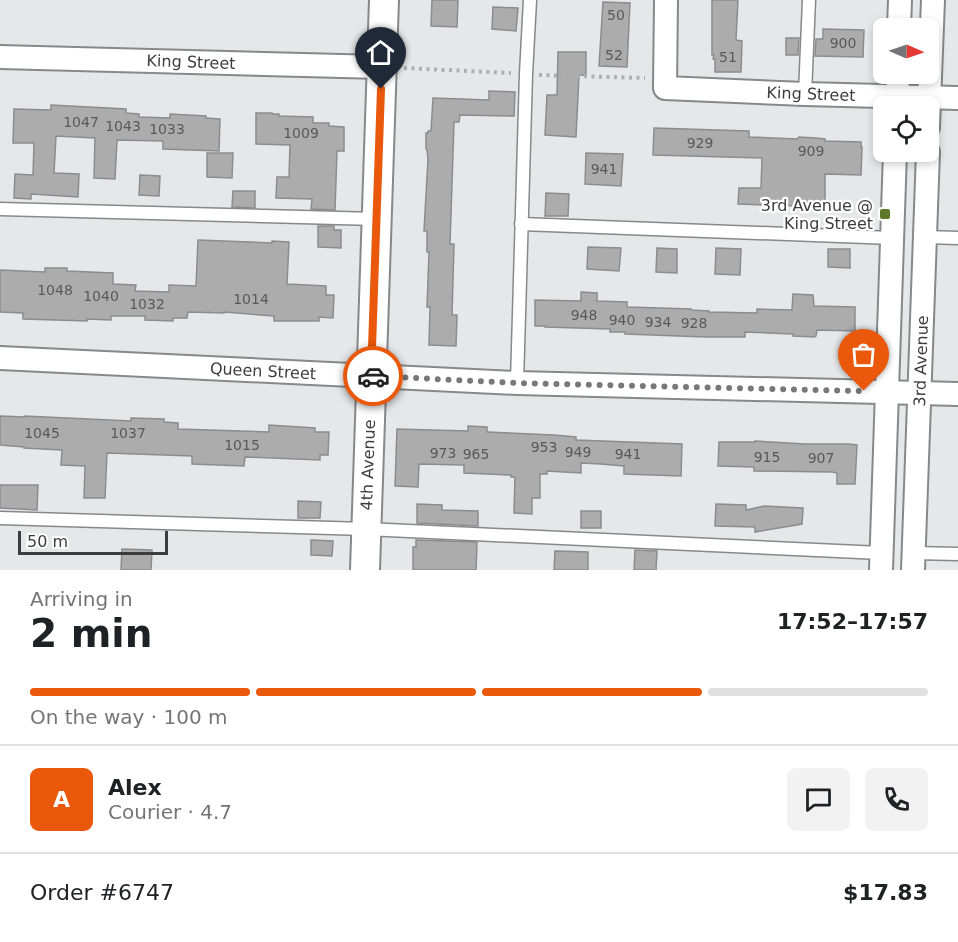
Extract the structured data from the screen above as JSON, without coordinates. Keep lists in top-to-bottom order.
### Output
{
  "streets": {
    "street": [
      "King Street",
      "3rd Avenue",
      "Queen Street",
      "4th Avenue"
    ]
  },
  "crossings": [
    ["King Street", "4th Avenue"],
    ["3rd Avenue", "Queen Street"],
    ["Queen Street", "4th Avenue"]
  ],
  "places": {
    "transit": ["3rd Avenue @ King Street"]
  },
  "house_numbers": [
    "50",
    "900",
    "52",
    "51",
    "1047",
    "1043",
    "1033",
    "1009",
    "929",
    "909",
    "941",
    "1048",
    "1040",
    "1014",
    "1032",
    "948",
    "940",
    "934",
    "928",
    "1045",
    "1037",
    "1015",
    "953",
    "949",
    "973",
    "965",
    "941",
    "915",
    "907"
  ],
  "scale_bar": "50 m",
  "north": "right",
  "page": {
    "scale": "50 m",
    "heading": ["2 min", "Arriving in", "17:52–17:57"],
    "panel": [
      "Alex",
      "Courier · 4.7",
      "Order #6747",
      "$17.83"
    ],
    "bar": "On the way · 100 m",
    "round": "A"
  }
}
